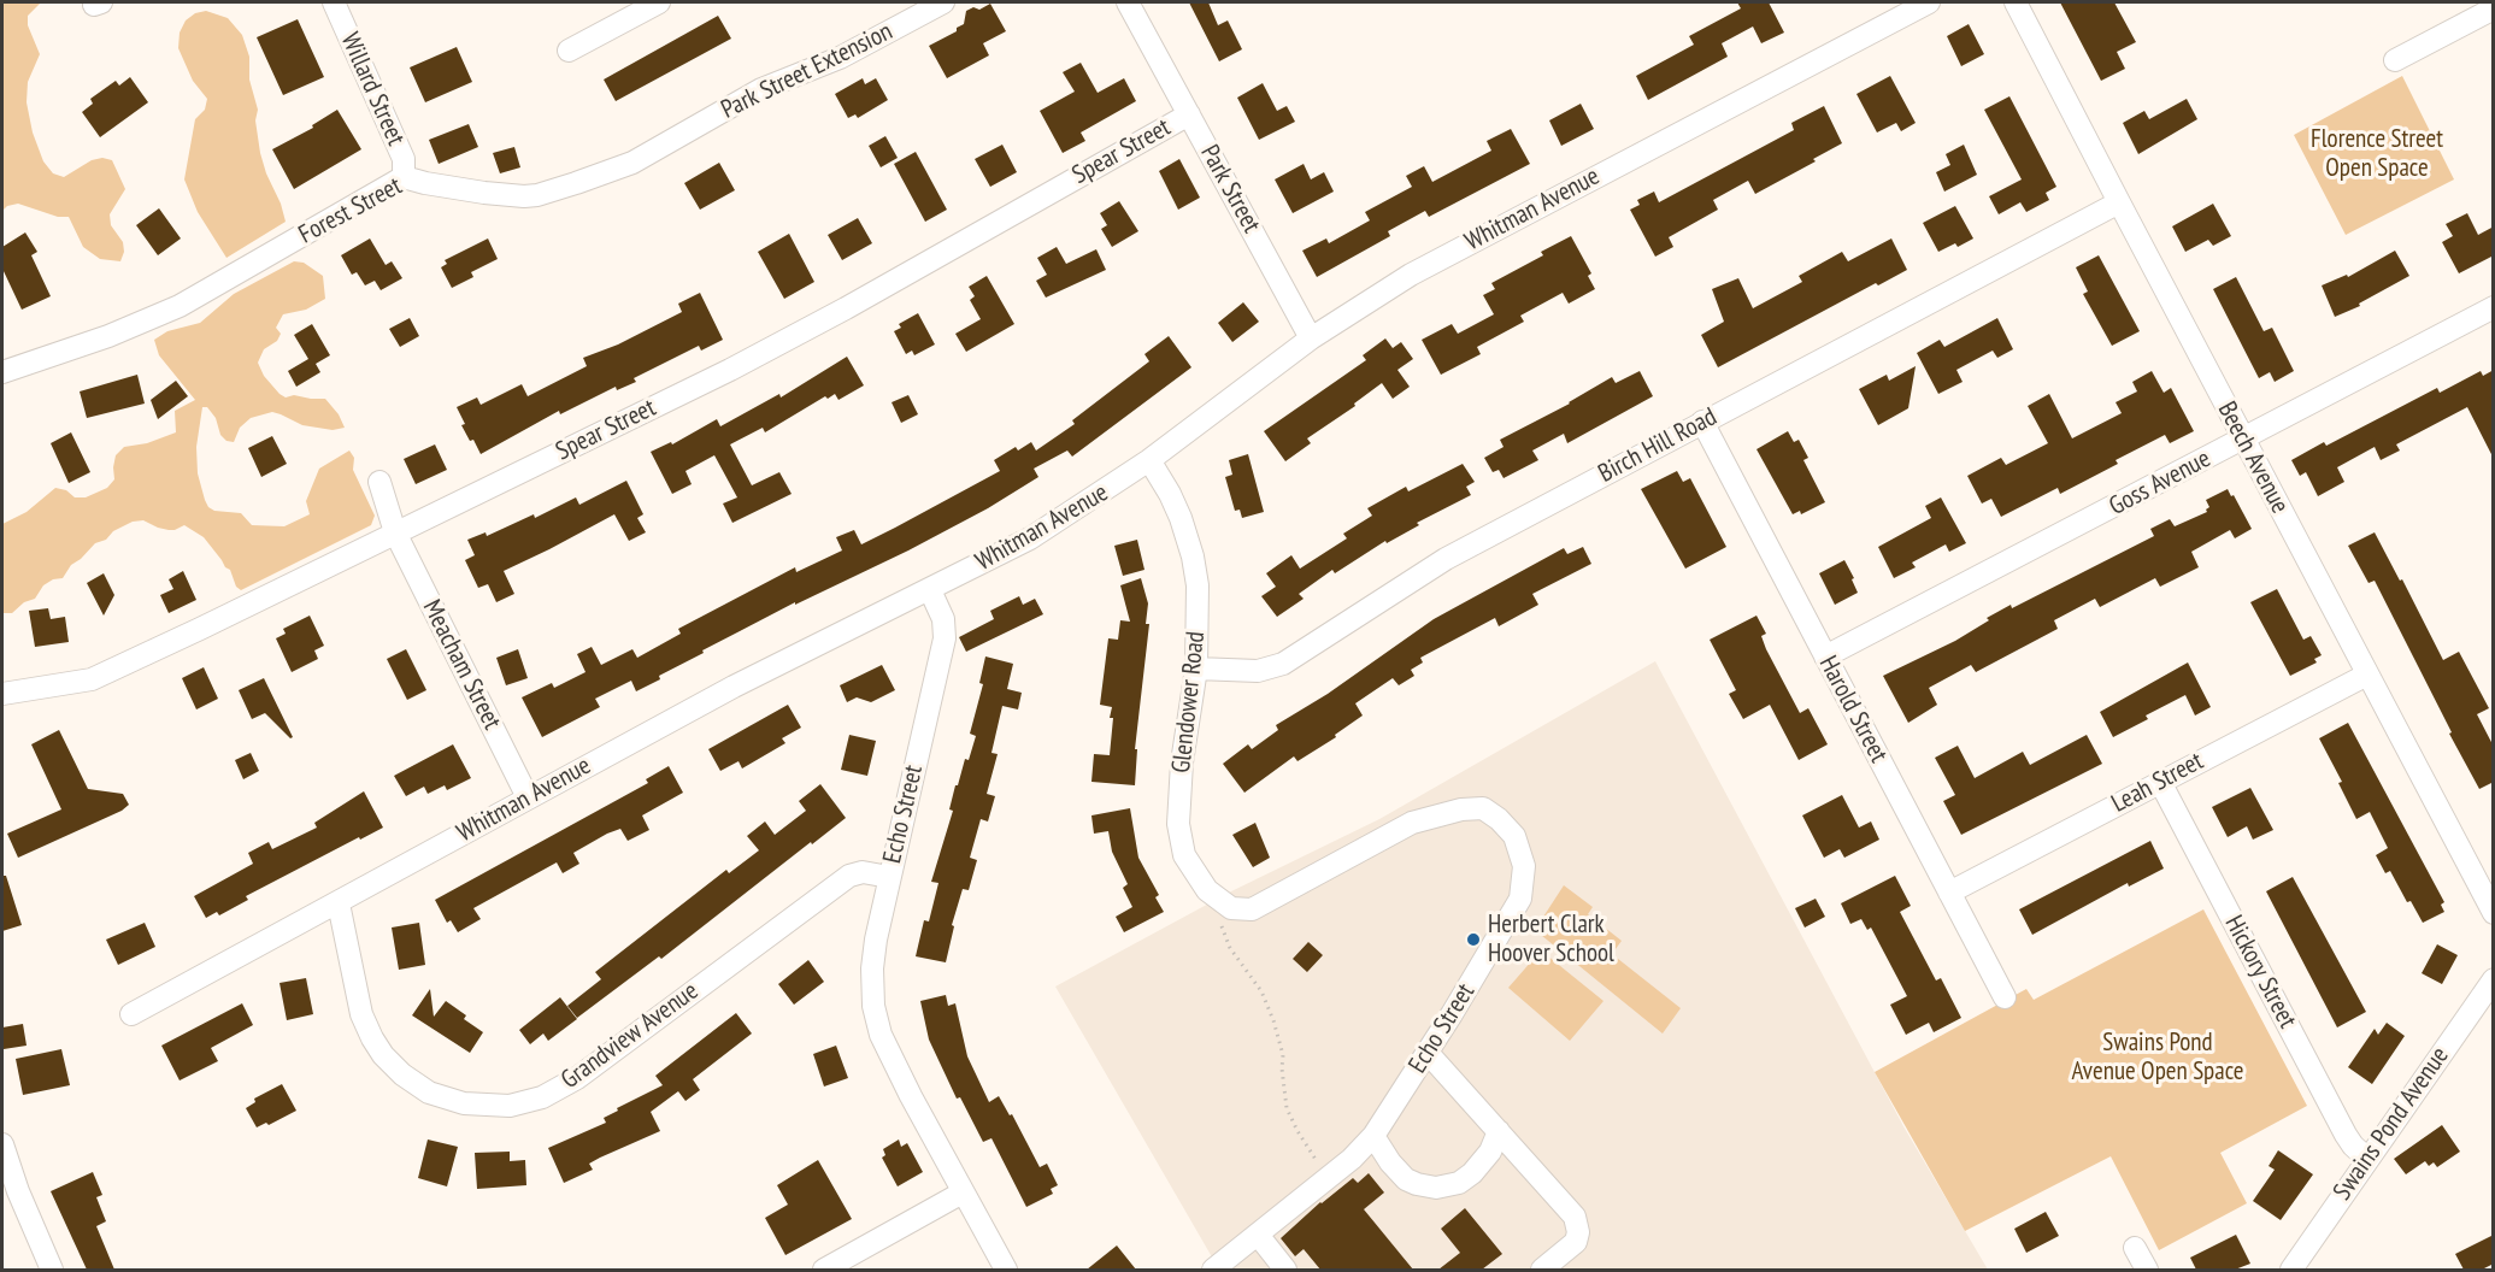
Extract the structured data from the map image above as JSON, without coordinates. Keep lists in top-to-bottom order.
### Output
{
  "streets": {
    "street": [
      "Park Street Extension",
      "Willard Street",
      "Spear Street",
      "Park Street",
      "Whitman Avenue",
      "Forest Street",
      "Birch Hill Road",
      "Beech Avenue",
      "Goss Avenue",
      "Meacham Street",
      "Glendower Road",
      "Harold Street",
      "Leah Street",
      "Echo Street",
      "Hickory Street",
      "Grandview Avenue",
      "Swains Pond Avenue"
    ]
  },
  "crossings": [
    ["Park Street Extension", "Forest Street"],
    ["Willard Street", "Forest Street"],
    ["Spear Street", "Park Street"],
    ["Spear Street", "Meacham Street"],
    ["Park Street", "Whitman Avenue"],
    ["Whitman Avenue", "Meacham Street"],
    ["Whitman Avenue", "Glendower Road"],
    ["Whitman Avenue", "Echo Street"],
    ["Whitman Avenue", "Grandview Avenue"],
    ["Birch Hill Road", "Beech Avenue"],
    ["Birch Hill Road", "Glendower Road"],
    ["Birch Hill Road", "Harold Street"],
    ["Beech Avenue", "Goss Avenue"],
    ["Beech Avenue", "Leah Street"],
    ["Goss Avenue", "Harold Street"],
    ["Glendower Road", "Echo Street"],
    ["Harold Street", "Leah Street"],
    ["Leah Street", "Hickory Street"],
    ["Echo Street", "Grandview Avenue"],
    ["Hickory Street", "Swains Pond Avenue"]
  ],
  "parks": ["Florence Street Open Space", "Swains Pond Avenue Open Space"],
  "places": ["Herbert Clark Hoover School"]
}
